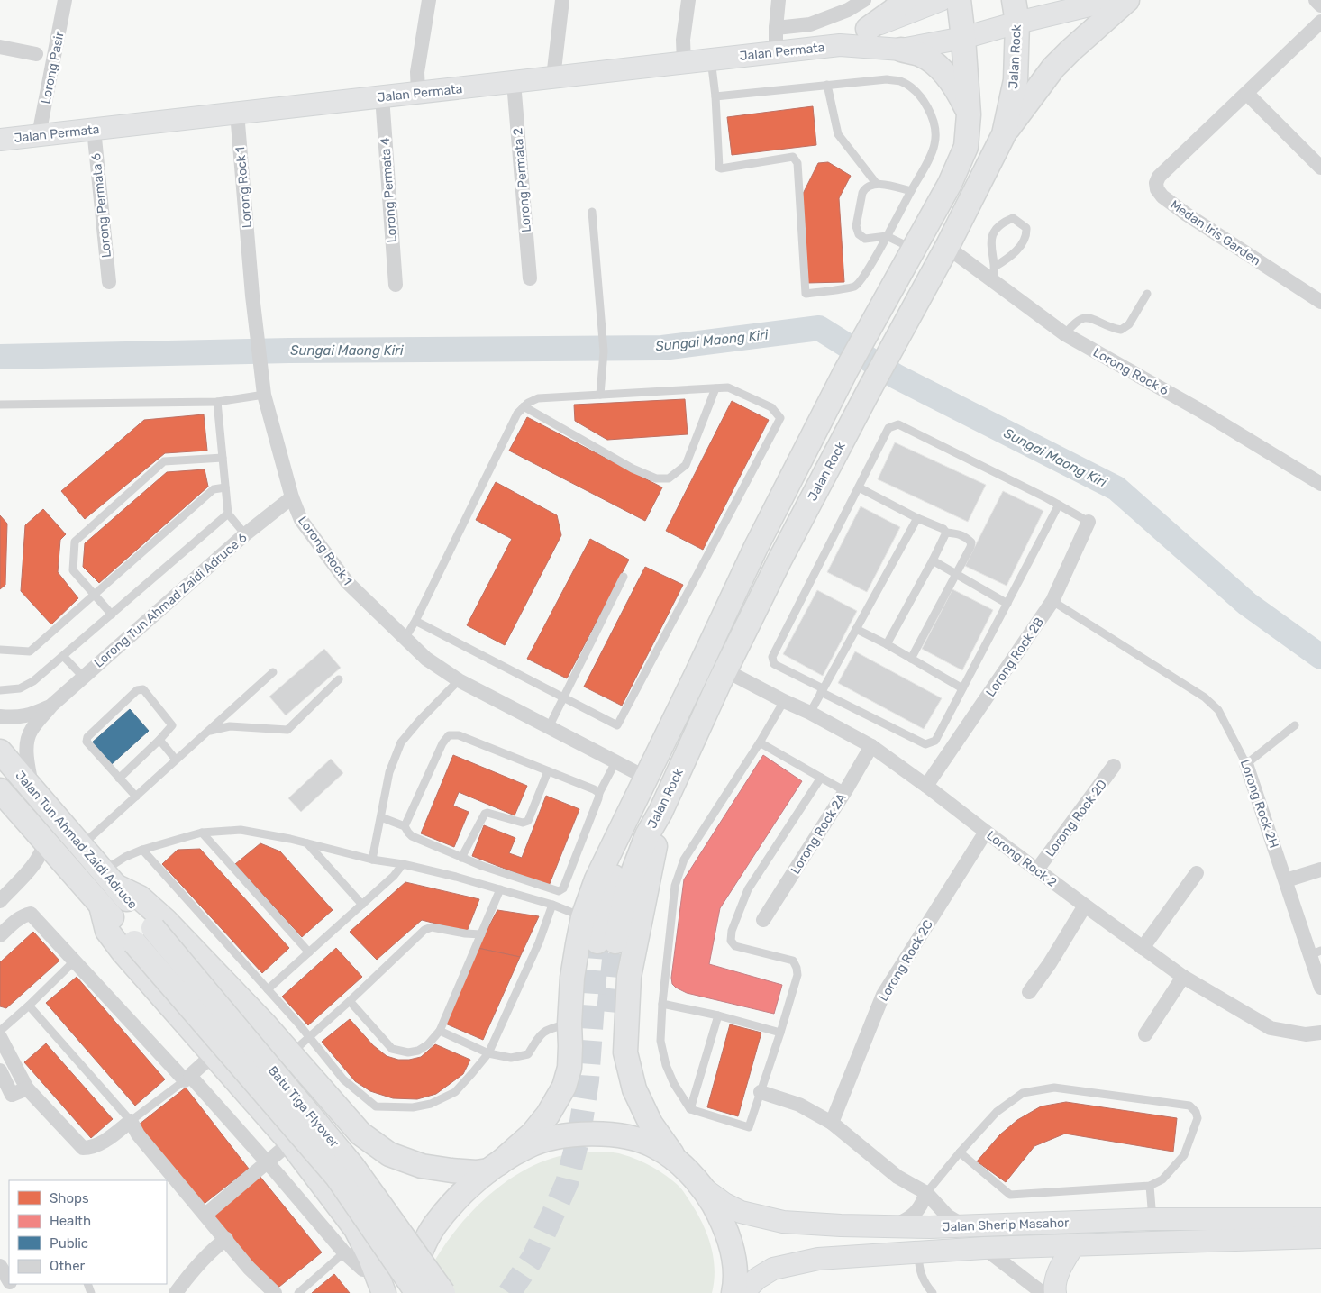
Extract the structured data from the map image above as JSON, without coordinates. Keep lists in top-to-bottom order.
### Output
{
  "streets": {
    "main road": [
      "Jalan Permata",
      "Jalan Rock",
      "Jalan Tun Ahmad Zaidi Adruce",
      "Batu Tiga Flyover",
      "Jalan Sherip Masahor"
    ],
    "street": [
      "Lorong Pasir",
      "Lorong Permata 2",
      "Lorong Rock 1",
      "Lorong Permata 4",
      "Lorong Permata 6",
      "Medan Iris Garden",
      "Lorong Rock 6",
      "Lorong Tun Ahmad Zaidi Adruce 6",
      "Lorong Rock 2B",
      "Lorong Rock 2H",
      "Lorong Rock 2D",
      "Lorong Rock 2A",
      "Lorong Rock 2",
      "Lorong Rock 2C"
    ]
  },
  "crossings": [
    ["Jalan Permata", "Lorong Pasir"],
    ["Jalan Permata", "Lorong Permata 2"],
    ["Jalan Permata", "Lorong Rock 1"],
    ["Jalan Permata", "Lorong Permata 4"],
    ["Jalan Permata", "Lorong Permata 6"],
    ["Jalan Rock", "Lorong Rock 1"],
    ["Jalan Rock", "Lorong Rock 6"],
    ["Jalan Rock", "Lorong Rock 2"],
    ["Lorong Rock 1", "Lorong Tun Ahmad Zaidi Adruce 6"],
    ["Lorong Tun Ahmad Zaidi Adruce 6", "Jalan Tun Ahmad Zaidi Adruce"],
    ["Lorong Rock 2B", "Lorong Rock 2H"],
    ["Lorong Rock 2B", "Lorong Rock 2"],
    ["Lorong Rock 2D", "Lorong Rock 2"],
    ["Lorong Rock 2A", "Lorong Rock 2"],
    ["Jalan Tun Ahmad Zaidi Adruce", "Batu Tiga Flyover"],
    ["Lorong Rock 2", "Lorong Rock 2C"]
  ],
  "water": ["Sungai Maong Kiri"],
  "legend": [
    "Shops",
    "Health",
    "Public",
    "Other"
  ]
}
